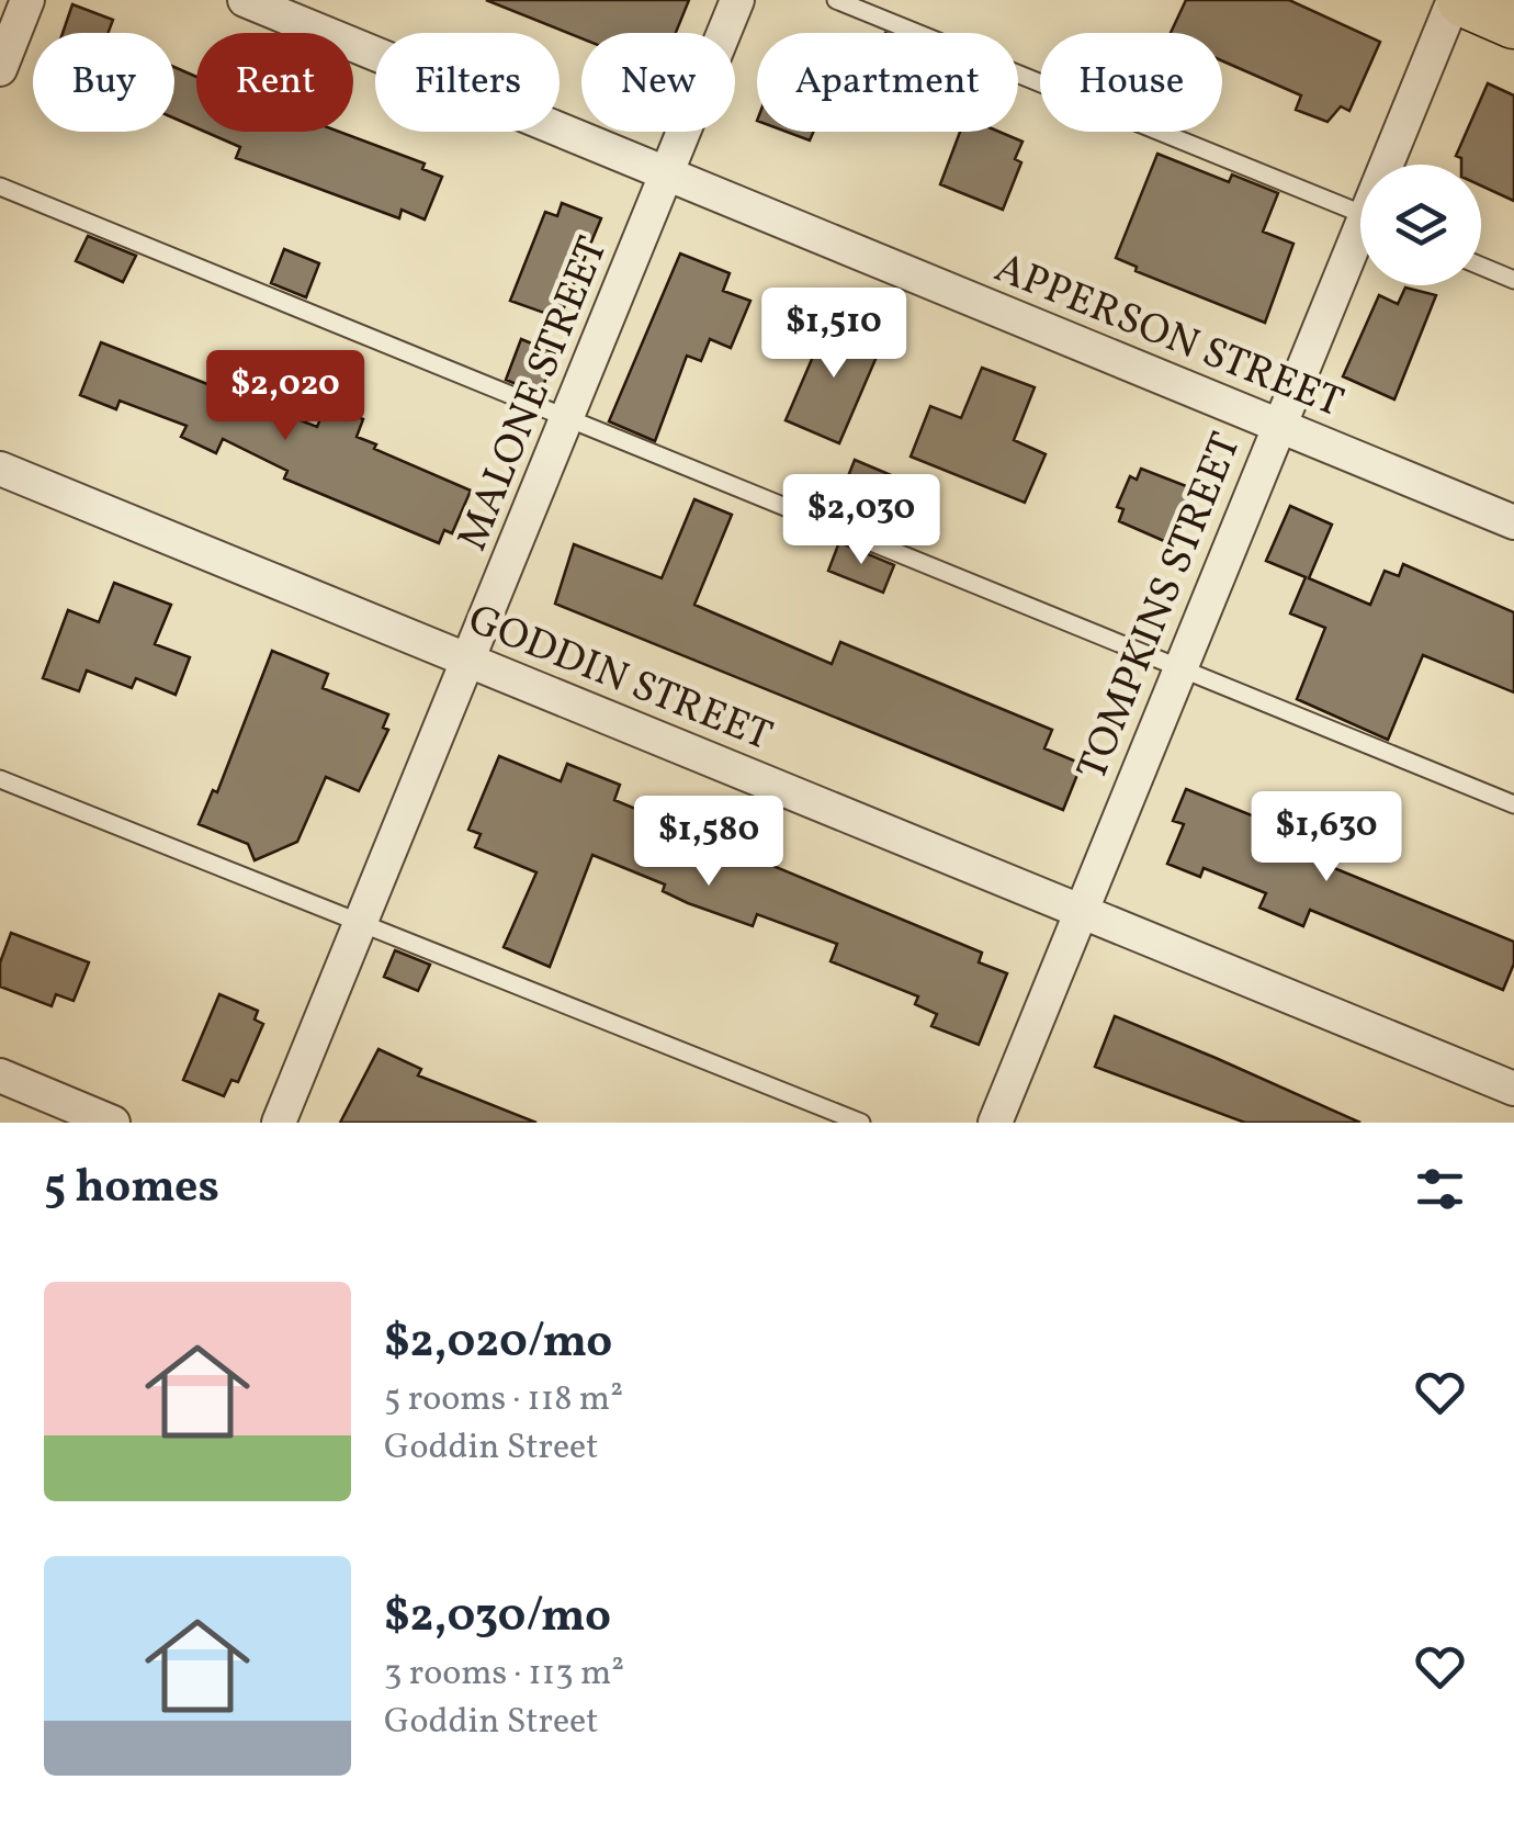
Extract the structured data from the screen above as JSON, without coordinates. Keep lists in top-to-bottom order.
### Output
{
  "streets": {
    "street": [
      "APPERSON STREET",
      "MALONE STREET",
      "TOMPKINS STREET",
      "GODDIN STREET"
    ]
  },
  "crossings": [
    ["APPERSON STREET", "MALONE STREET"],
    ["APPERSON STREET", "TOMPKINS STREET"],
    ["MALONE STREET", "GODDIN STREET"],
    ["TOMPKINS STREET", "GODDIN STREET"]
  ],
  "page": {
    "chip": [
      "Buy",
      "Rent",
      "Filters",
      "New",
      "Apartment",
      "House"
    ],
    "price": [
      "$1,510",
      "$2,020",
      "$2,030",
      "$1,630",
      "$1,580"
    ],
    "heading": "5 homes",
    "list": [
      {
        "name": "$2,020/mo",
        "note": "5 rooms · 118 m² · Goddin Street"
      },
      {
        "name": "$2,030/mo",
        "note": "3 rooms · 113 m² · Goddin Street"
      }
    ]
  }
}
